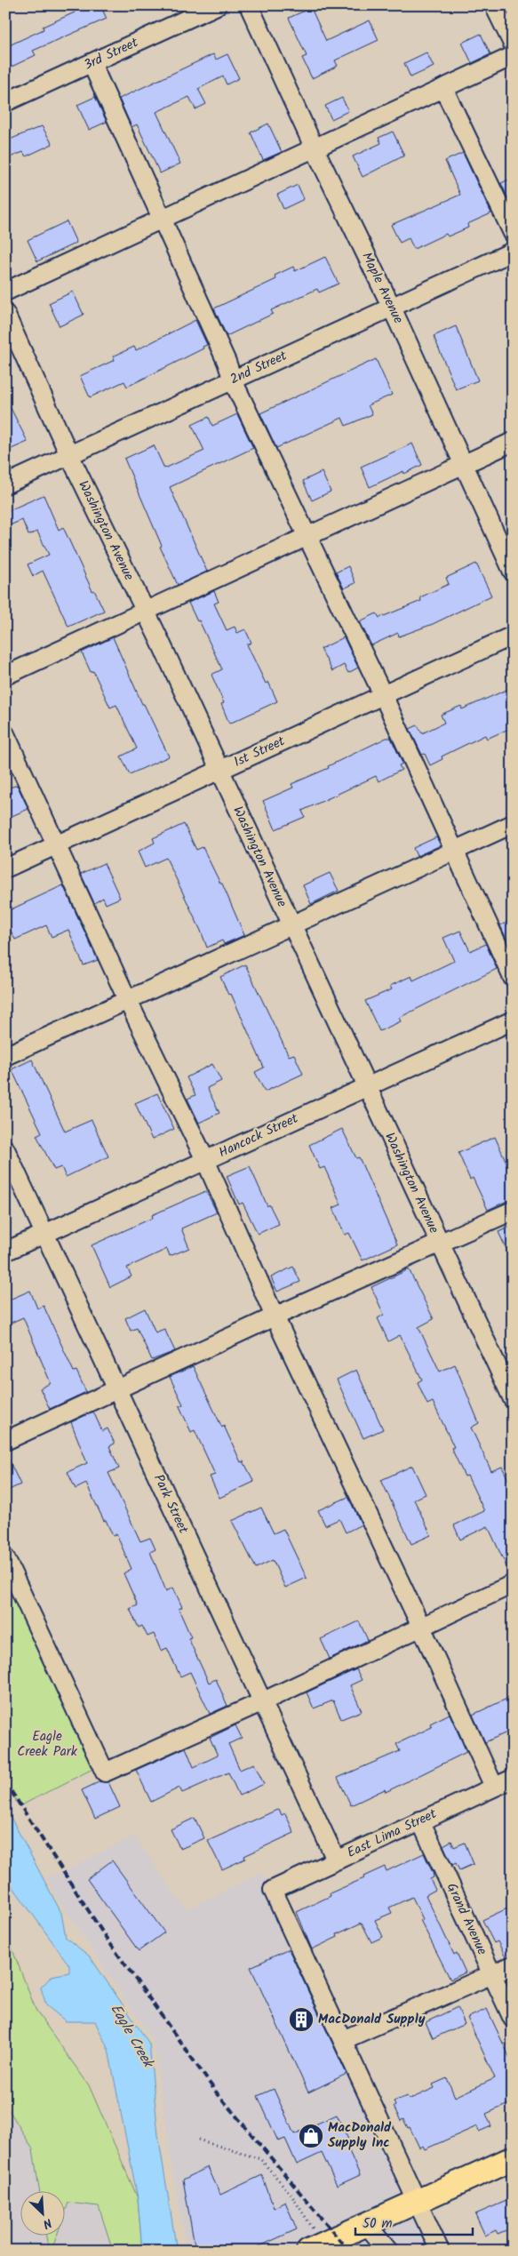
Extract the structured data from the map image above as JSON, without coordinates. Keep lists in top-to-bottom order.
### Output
{
  "streets": {
    "street": [
      "3rd Street",
      "Maple Avenue",
      "2nd Street",
      "Washington Avenue",
      "1st Street",
      "Hancock Street",
      "Park Street",
      "East Lima Street",
      "Grand Avenue"
    ]
  },
  "crossings": [
    ["Maple Avenue", "2nd Street"],
    ["2nd Street", "Washington Avenue"],
    ["Washington Avenue", "1st Street"],
    ["Washington Avenue", "Hancock Street"],
    ["Hancock Street", "Park Street"],
    ["Park Street", "East Lima Street"],
    ["East Lima Street", "Grand Avenue"]
  ],
  "water": ["Eagle Creek"],
  "parks": ["Eagle Creek Park"],
  "places": {
    "building": ["MacDonald Supply"],
    "shop": ["MacDonald Supply Inc"]
  },
  "scale_bar": "50 m",
  "north": "bottom right"
}
